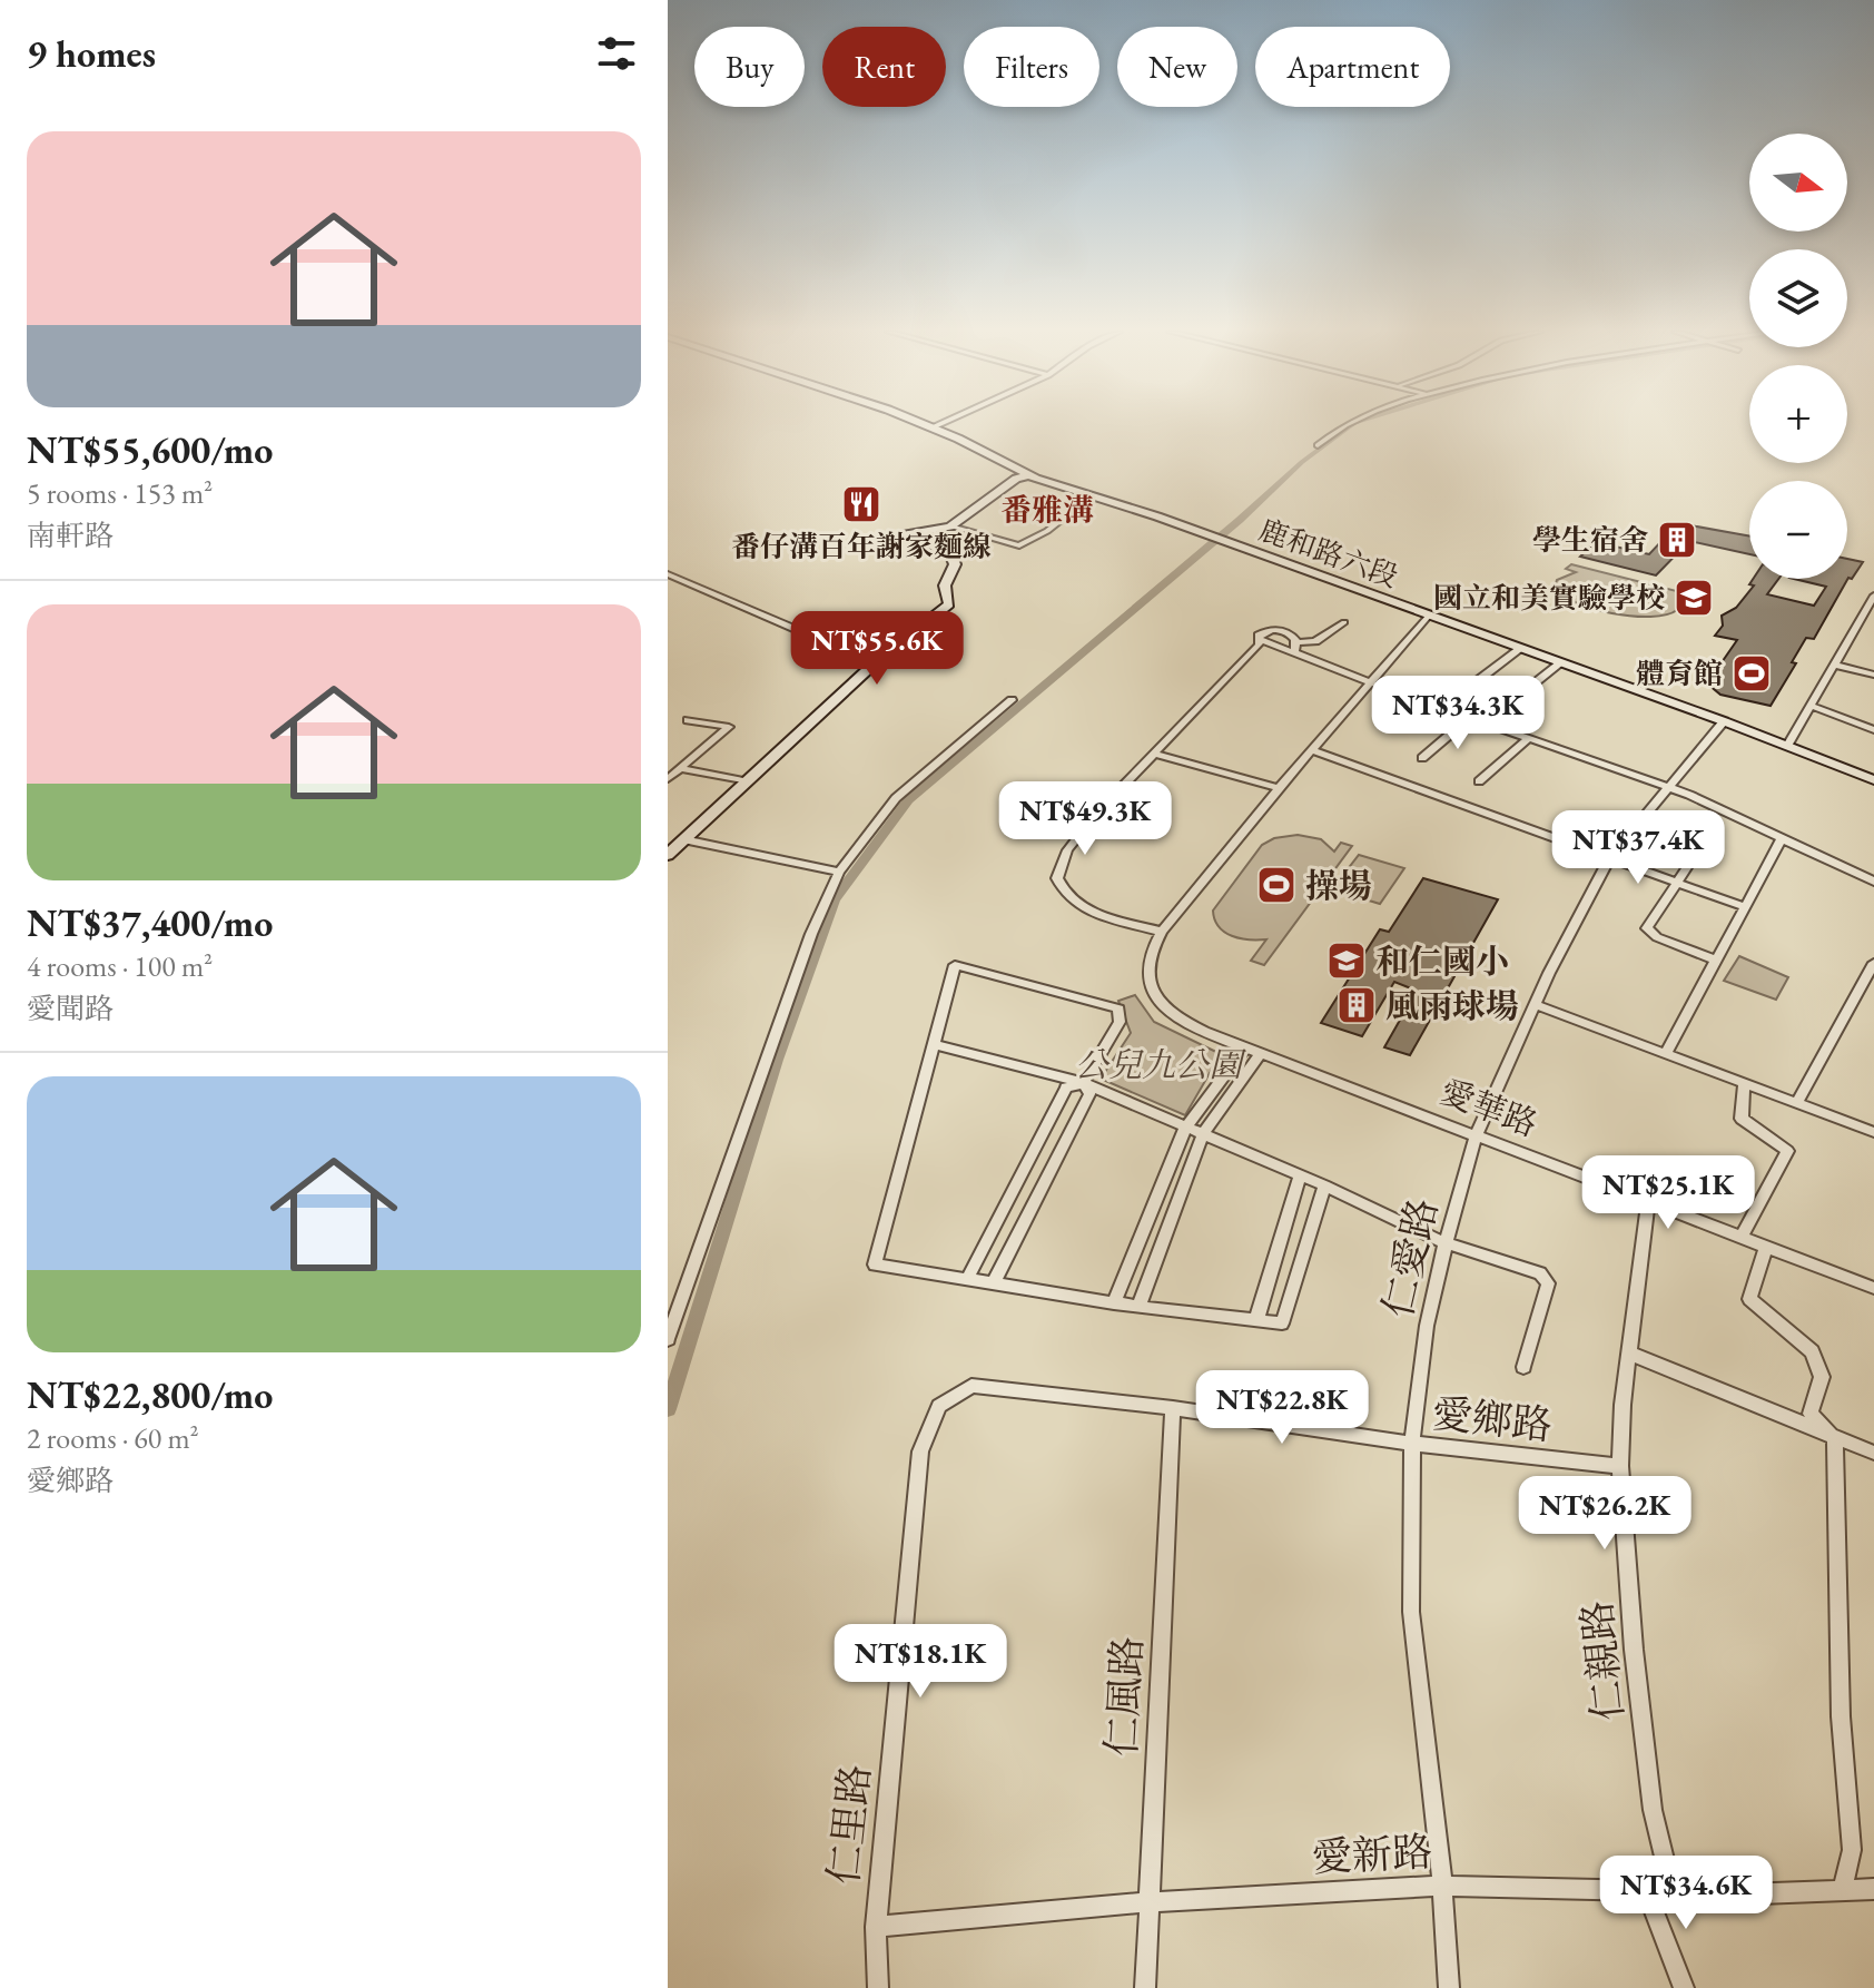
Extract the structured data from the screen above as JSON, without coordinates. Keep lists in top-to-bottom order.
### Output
{
  "streets": {
    "main road": ["鹿和路六段"],
    "street": [
      "愛華路",
      "仁愛路",
      "愛鄉路",
      "仁親路",
      "仁風路",
      "仁里路",
      "愛新路"
    ]
  },
  "crossings": [
    ["鹿和路六段", "仁愛路"],
    ["愛華路", "仁愛路"],
    ["愛華路", "仁親路"],
    ["仁愛路", "愛鄉路"],
    ["仁愛路", "愛新路"],
    ["愛鄉路", "仁親路"],
    ["愛鄉路", "仁風路"],
    ["愛鄉路", "仁里路"],
    ["仁親路", "愛新路"],
    ["仁風路", "愛新路"],
    ["仁里路", "愛新路"]
  ],
  "districts": ["番雅溝"],
  "parks": ["公兒九公園"],
  "places": {
    "restaurant": ["番仔溝百年謝家麵線"],
    "building": ["學生宿舍", "風雨球場"],
    "school or university": ["國立和美實驗學校", "和仁國小"],
    "sports": ["體育館", "操場"]
  },
  "north": "right",
  "page": {
    "heading": "9 homes",
    "chip": [
      "Buy",
      "Rent",
      "Filters",
      "New",
      "Apartment"
    ],
    "list": [
      {
        "name": "NT$55,600/mo",
        "note": "5 rooms · 153 m² · 南軒路"
      },
      {
        "name": "NT$37,400/mo",
        "note": "4 rooms · 100 m² · 愛聞路"
      },
      {
        "name": "NT$22,800/mo",
        "note": "2 rooms · 60 m² · 愛鄉路"
      }
    ],
    "map_buttons": ["+", "−"],
    "price": [
      "NT$55.6K",
      "NT$34.3K",
      "NT$49.3K",
      "NT$37.4K",
      "NT$25.1K",
      "NT$22.8K",
      "NT$26.2K",
      "NT$18.1K",
      "NT$34.6K"
    ]
  }
}
